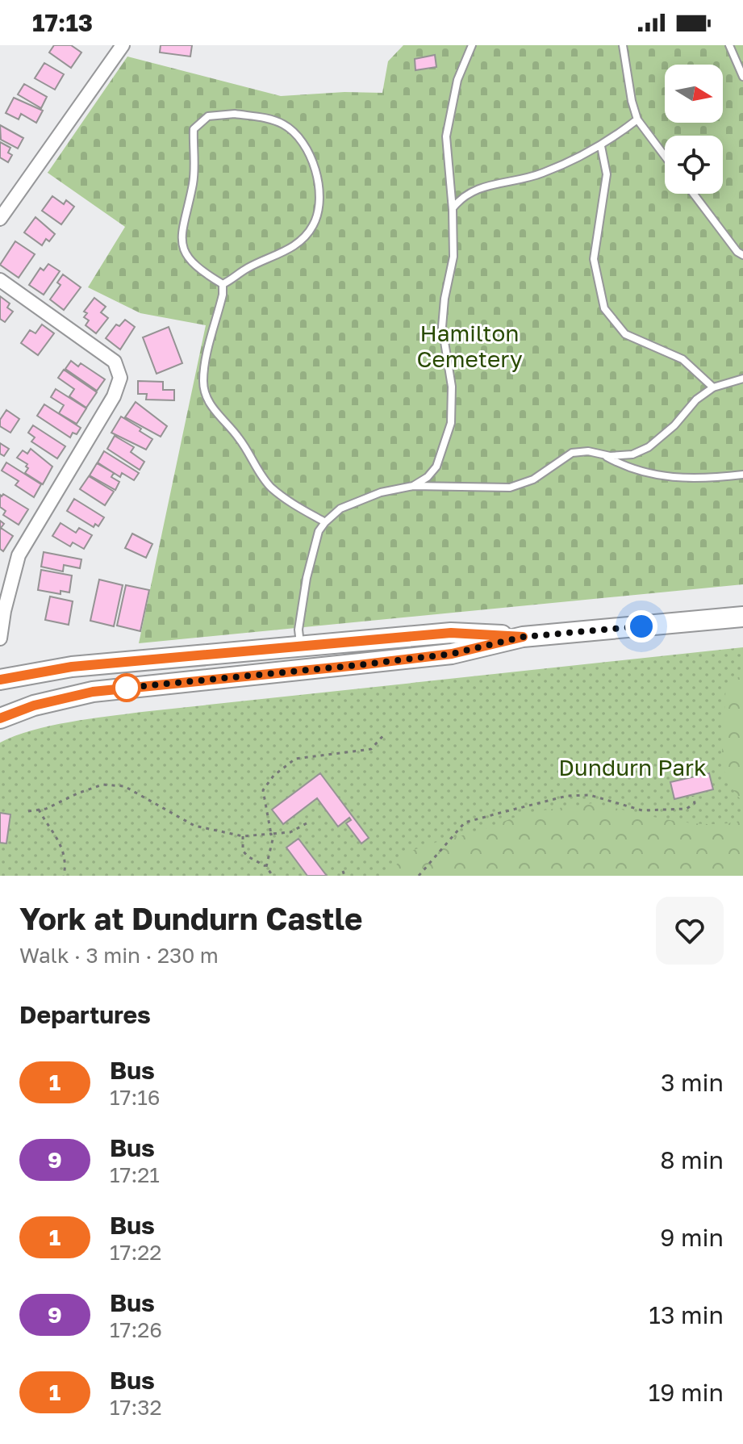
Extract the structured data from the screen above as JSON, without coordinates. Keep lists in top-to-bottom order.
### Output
{
  "parks": ["Hamilton Cemetery", "Dundurn Park"],
  "lines": ["bus line 1"],
  "north": "right",
  "page": {
    "status": "17:13",
    "heading": [
      ["York at Dundurn Castle", "Walk · 3 min · 230 m"],
      "Departures"
    ],
    "list": [
      {
        "mark": "1",
        "name": "Bus",
        "note": "17:16",
        "value": "3 min"
      },
      {
        "mark": "9",
        "name": "Bus",
        "note": "17:21",
        "value": "8 min"
      },
      {
        "mark": "1",
        "name": "Bus",
        "note": "17:22",
        "value": "9 min"
      },
      {
        "mark": "9",
        "name": "Bus",
        "note": "17:26",
        "value": "13 min"
      },
      {
        "mark": "1",
        "name": "Bus",
        "note": "17:32",
        "value": "19 min"
      }
    ]
  }
}
